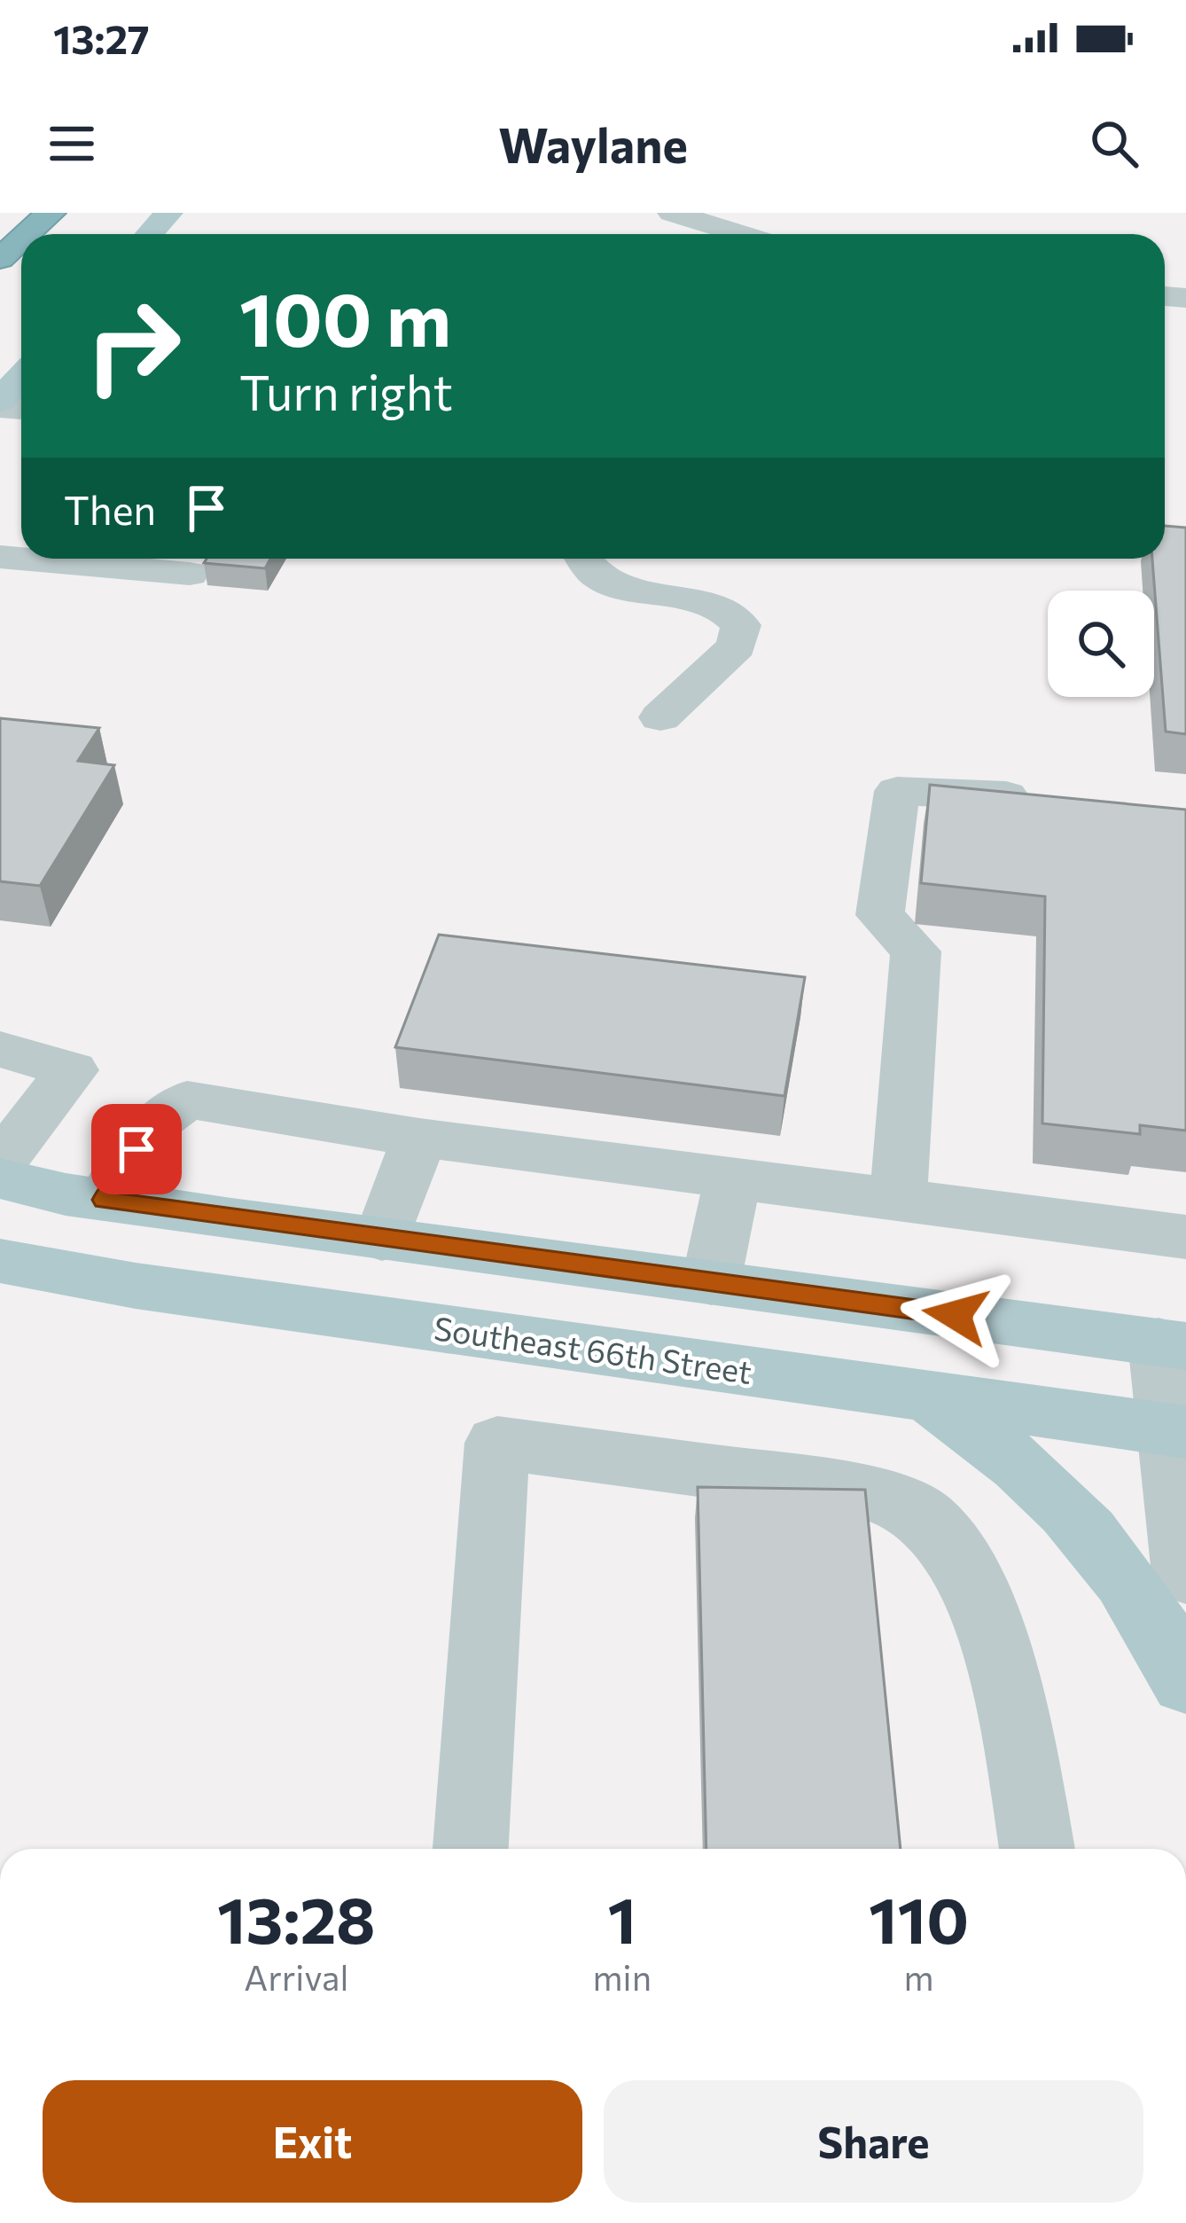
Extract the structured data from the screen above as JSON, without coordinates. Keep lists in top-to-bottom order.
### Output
{
  "streets": {
    "main road": ["Southeast 66th Street"]
  },
  "page": {
    "status": "13:27",
    "header": "Waylane",
    "turn": ["100 m", "Turn right"],
    "then": "Then",
    "eta": [
      "13:28",
      "Arrival",
      "1",
      "min",
      "110",
      "m"
    ],
    "buttons": ["Exit", "Share"]
  }
}
